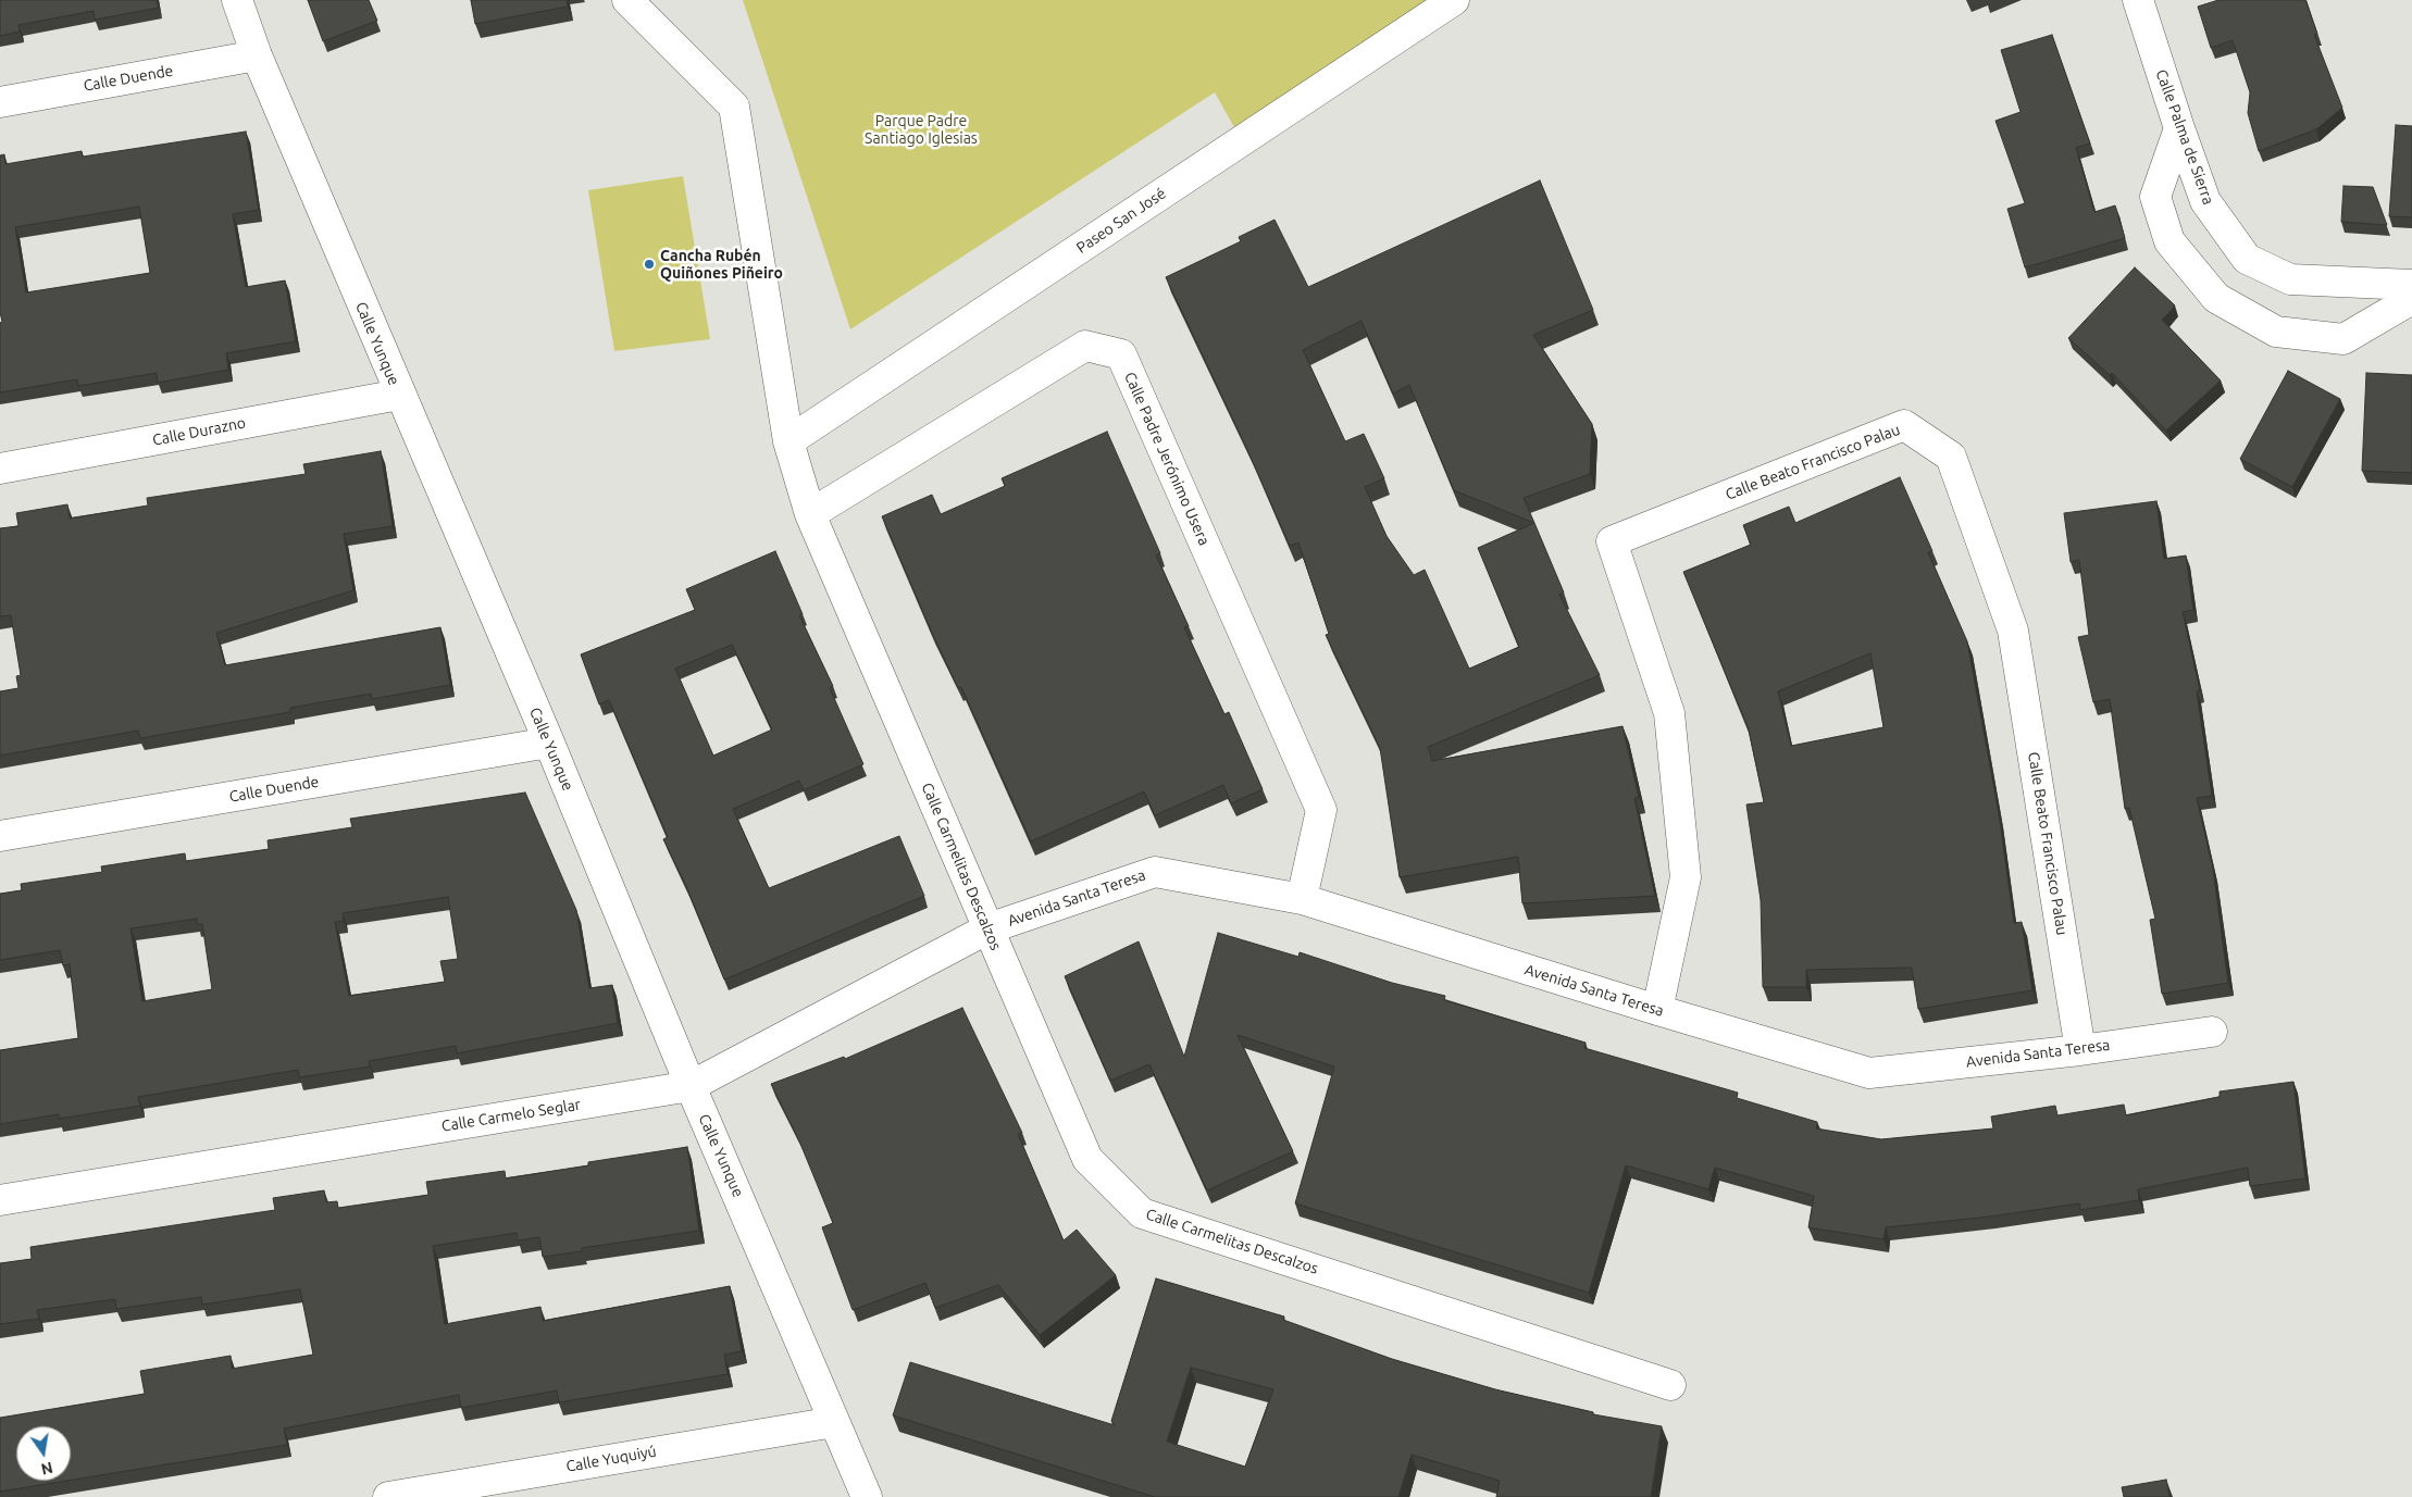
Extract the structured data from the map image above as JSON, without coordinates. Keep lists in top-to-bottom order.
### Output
{
  "streets": {
    "street": [
      "Calle Duende",
      "Calle Palma de Sierra",
      "Paseo San José",
      "Calle Yunque",
      "Calle Durazno",
      "Calle Padre Jerónimo Usera",
      "Calle Beato Francisco Palau",
      "Calle Carmelitas Descalzos",
      "Avenida Santa Teresa",
      "Calle Carmelo Seglar",
      "Calle Yuquiyú"
    ]
  },
  "crossings": [
    ["Calle Duende", "Calle Yunque"],
    ["Paseo San José", "Calle Carmelitas Descalzos"],
    ["Calle Yunque", "Calle Durazno"],
    ["Calle Yunque", "Calle Carmelo Seglar"],
    ["Calle Yunque", "Calle Yuquiyú"],
    ["Calle Padre Jerónimo Usera", "Calle Carmelitas Descalzos"],
    ["Calle Padre Jerónimo Usera", "Avenida Santa Teresa"],
    ["Calle Beato Francisco Palau", "Avenida Santa Teresa"],
    ["Calle Carmelitas Descalzos", "Avenida Santa Teresa"],
    ["Calle Carmelitas Descalzos", "Calle Carmelo Seglar"],
    ["Avenida Santa Teresa", "Calle Carmelo Seglar"]
  ],
  "parks": ["Parque Padre Santiago Iglesias"],
  "places": ["Cancha Rubén Quiñones Piñeiro"],
  "north": "bottom"
}
